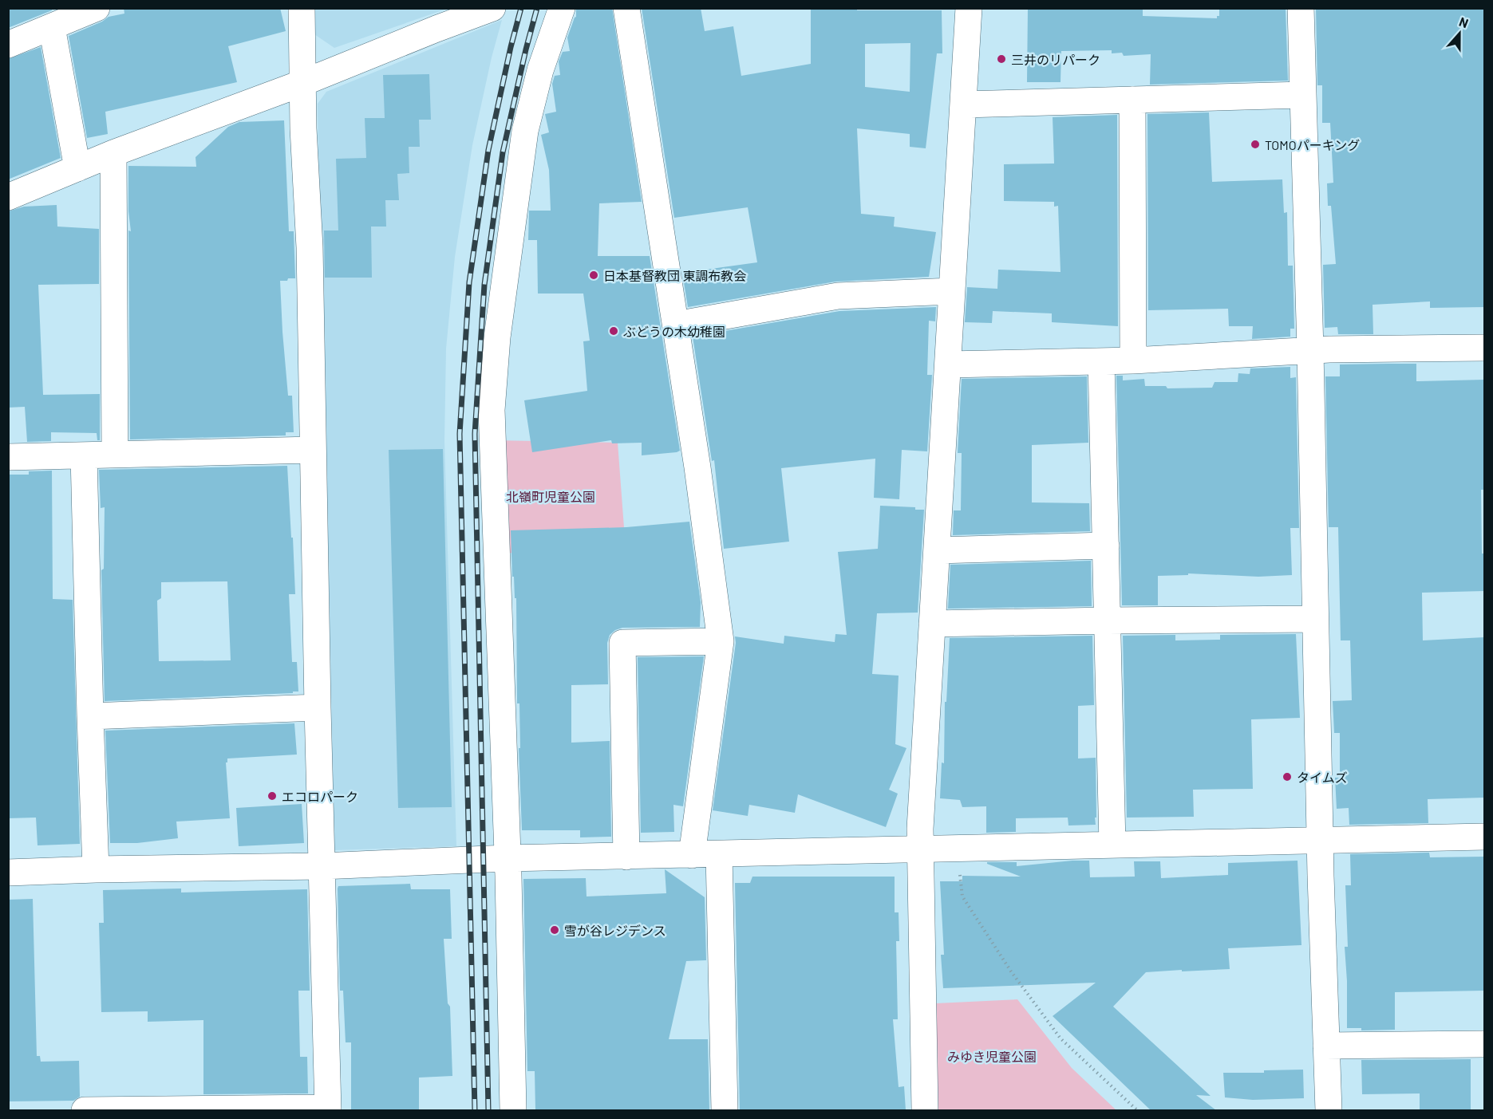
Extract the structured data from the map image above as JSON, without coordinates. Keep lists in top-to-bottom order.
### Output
{
  "parks": ["北嶺町児童公園", "みゆき児童公園"],
  "places": [
    "三井のリパーク",
    "TOMOパーキング",
    "日本基督教団 東調布教会",
    "ぶどうの木幼稚園",
    "タイムズ",
    "エコロパーク",
    "雪が谷レジデンス"
  ],
  "north": "top"
}
